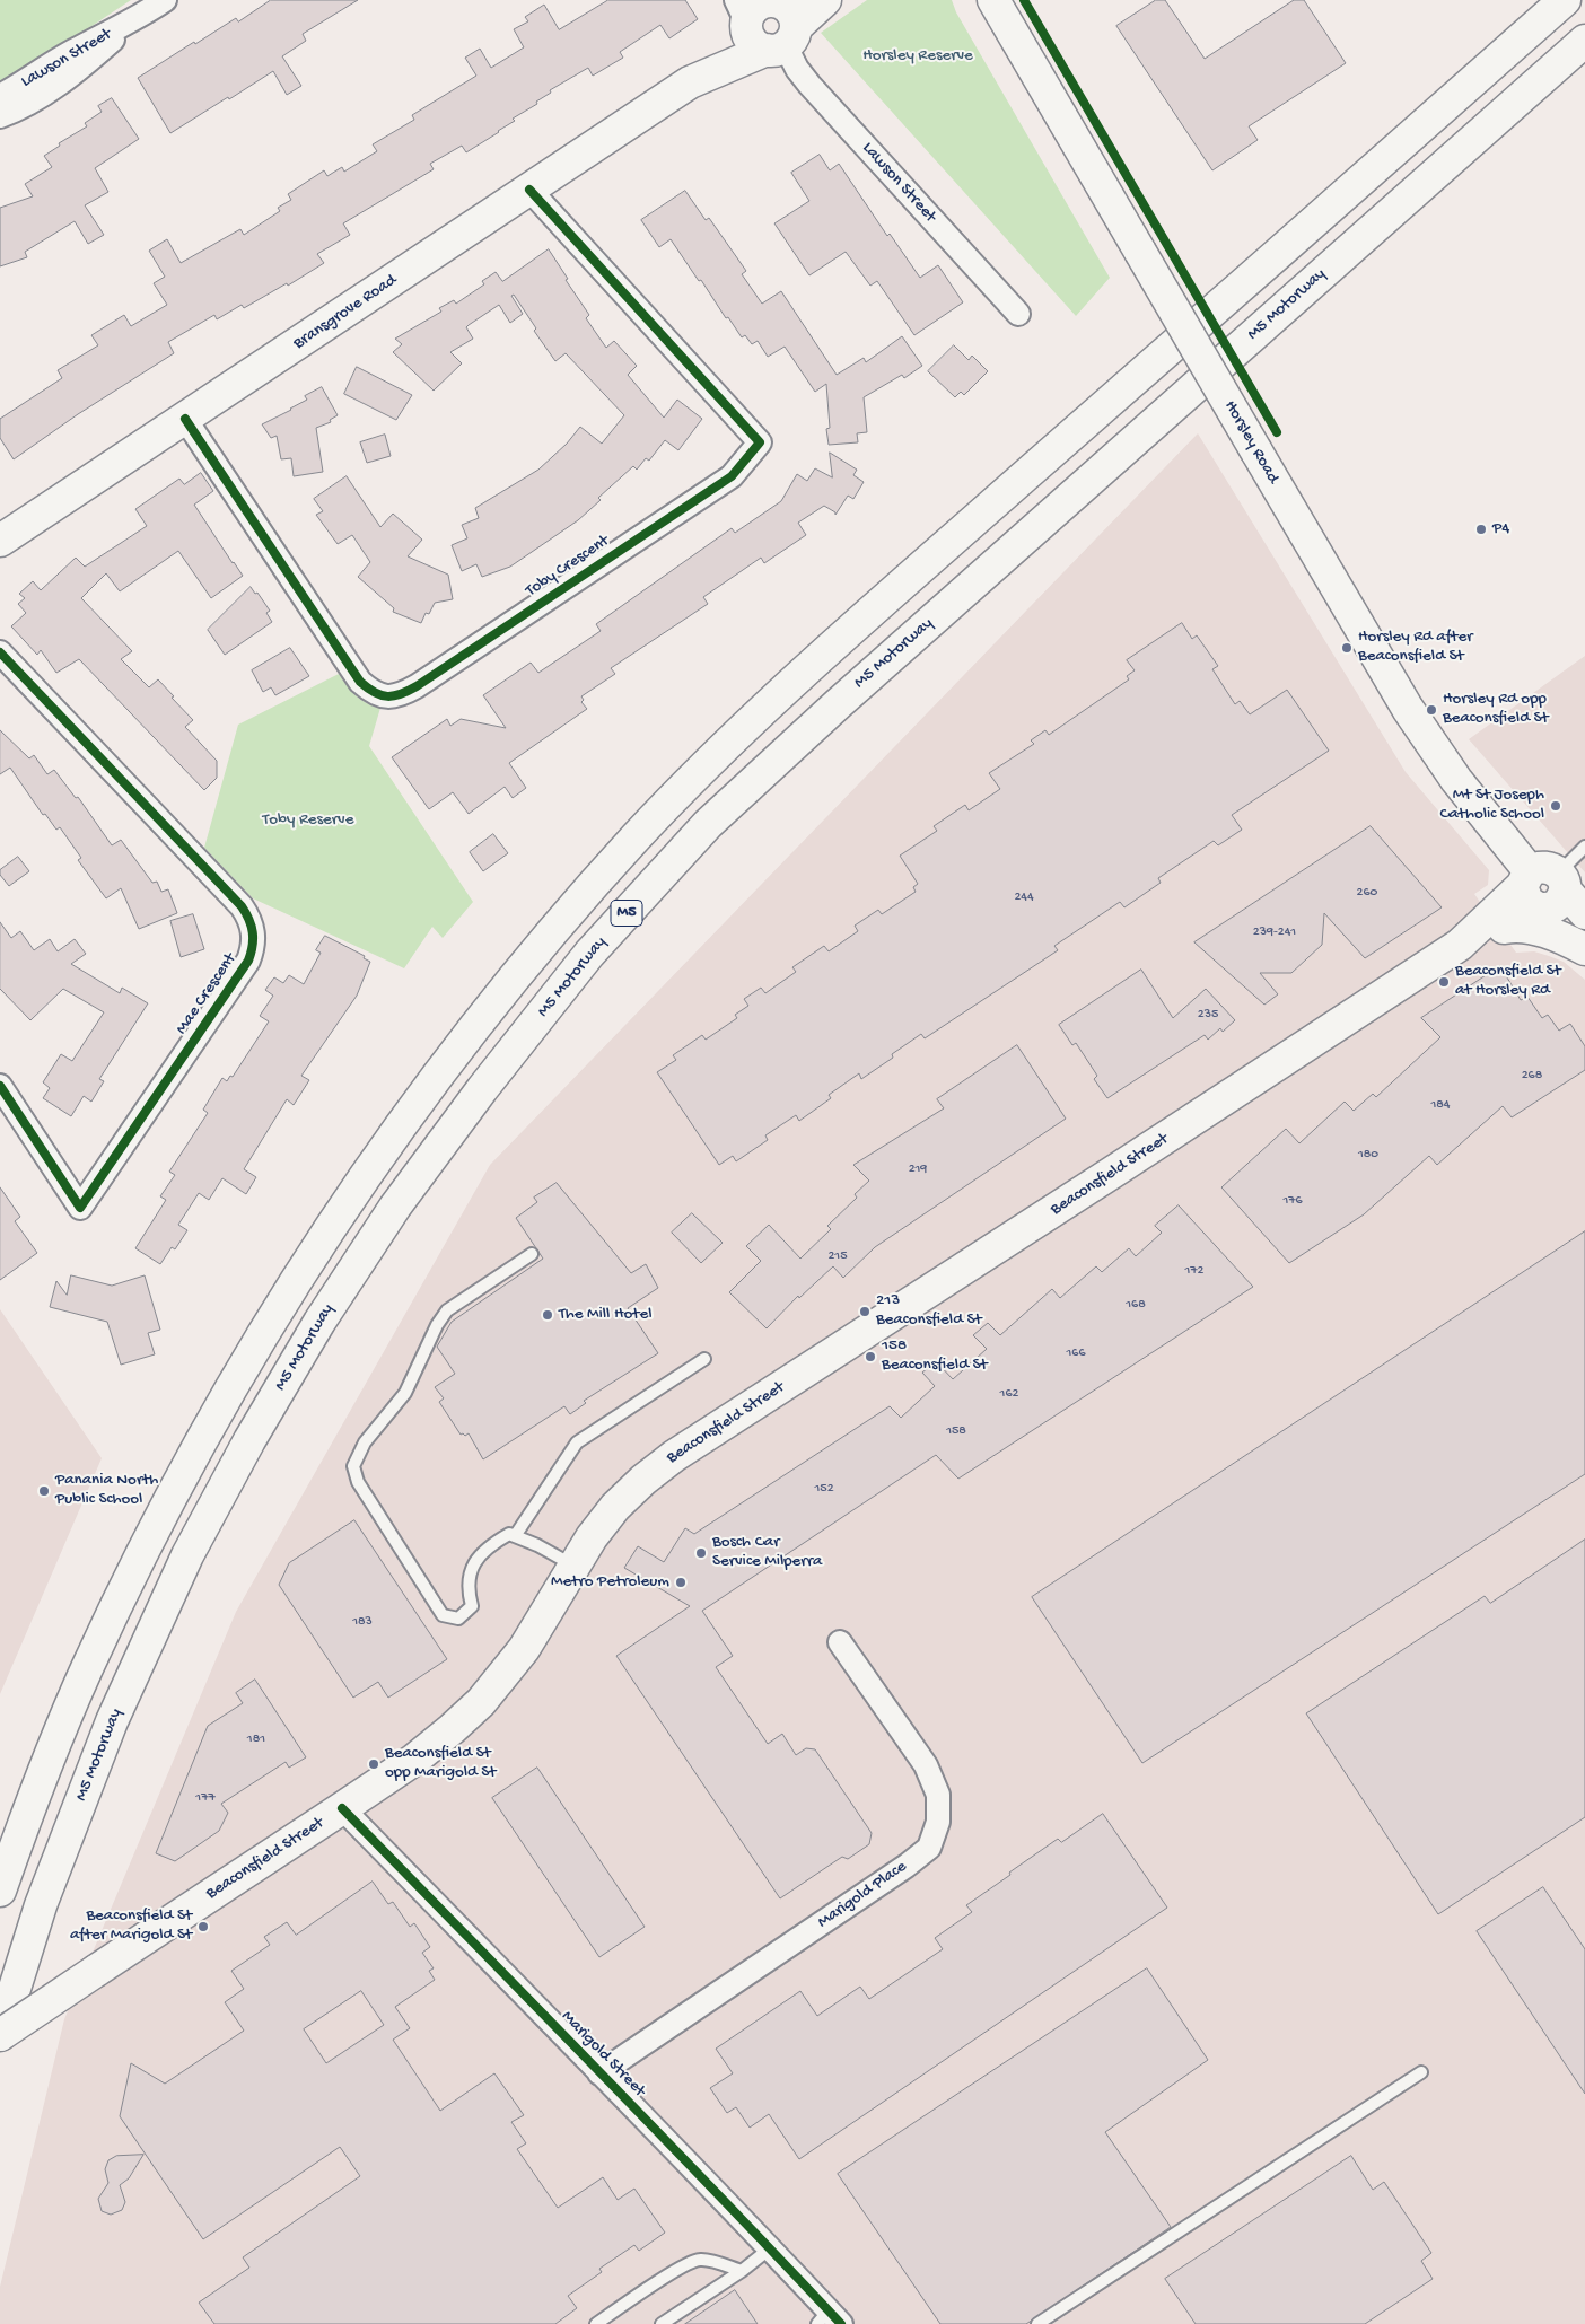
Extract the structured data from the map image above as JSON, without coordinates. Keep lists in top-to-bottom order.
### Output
{
  "streets": {
    "main road": [
      "M5 Motorway",
      "Bransgrove Road",
      "Horsley Road",
      "M5",
      "Beaconsfield Street"
    ],
    "street": [
      "Lawson Street",
      "Toby Crescent",
      "Mae Crescent",
      "Marigold Place",
      "Marigold Street"
    ]
  },
  "crossings": [
    ["Lawson Street", "Bransgrove Road"],
    ["M5 Motorway", "Beaconsfield Street"],
    ["Bransgrove Road", "Toby Crescent"],
    ["Horsley Road", "Beaconsfield Street"],
    ["Beaconsfield Street", "Marigold Street"],
    ["Marigold Place", "Marigold Street"]
  ],
  "parks": ["Horsley Reserve", "Toby Reserve"],
  "places": [
    "P4",
    "Horsley Rd after Beaconsfield St",
    "Horsley Rd opp Beaconsfield St",
    "Mt St Joseph Catholic School",
    "Beaconsfield St at Horsley Rd",
    "213 Beaconsfield St",
    "The Mill Hotel",
    "158 Beaconsfield St",
    "Panania North Public School",
    "Bosch Car Service Milperra",
    "Metro Petroleum",
    "Beaconsfield St opp Marigold St",
    "Beaconsfield St after Marigold St"
  ],
  "house_numbers": [
    "260",
    "244",
    "239-241",
    "235",
    "268",
    "184",
    "180",
    "219",
    "176",
    "215",
    "172",
    "168",
    "166",
    "162",
    "158",
    "152",
    "183",
    "181",
    "177"
  ]
}
